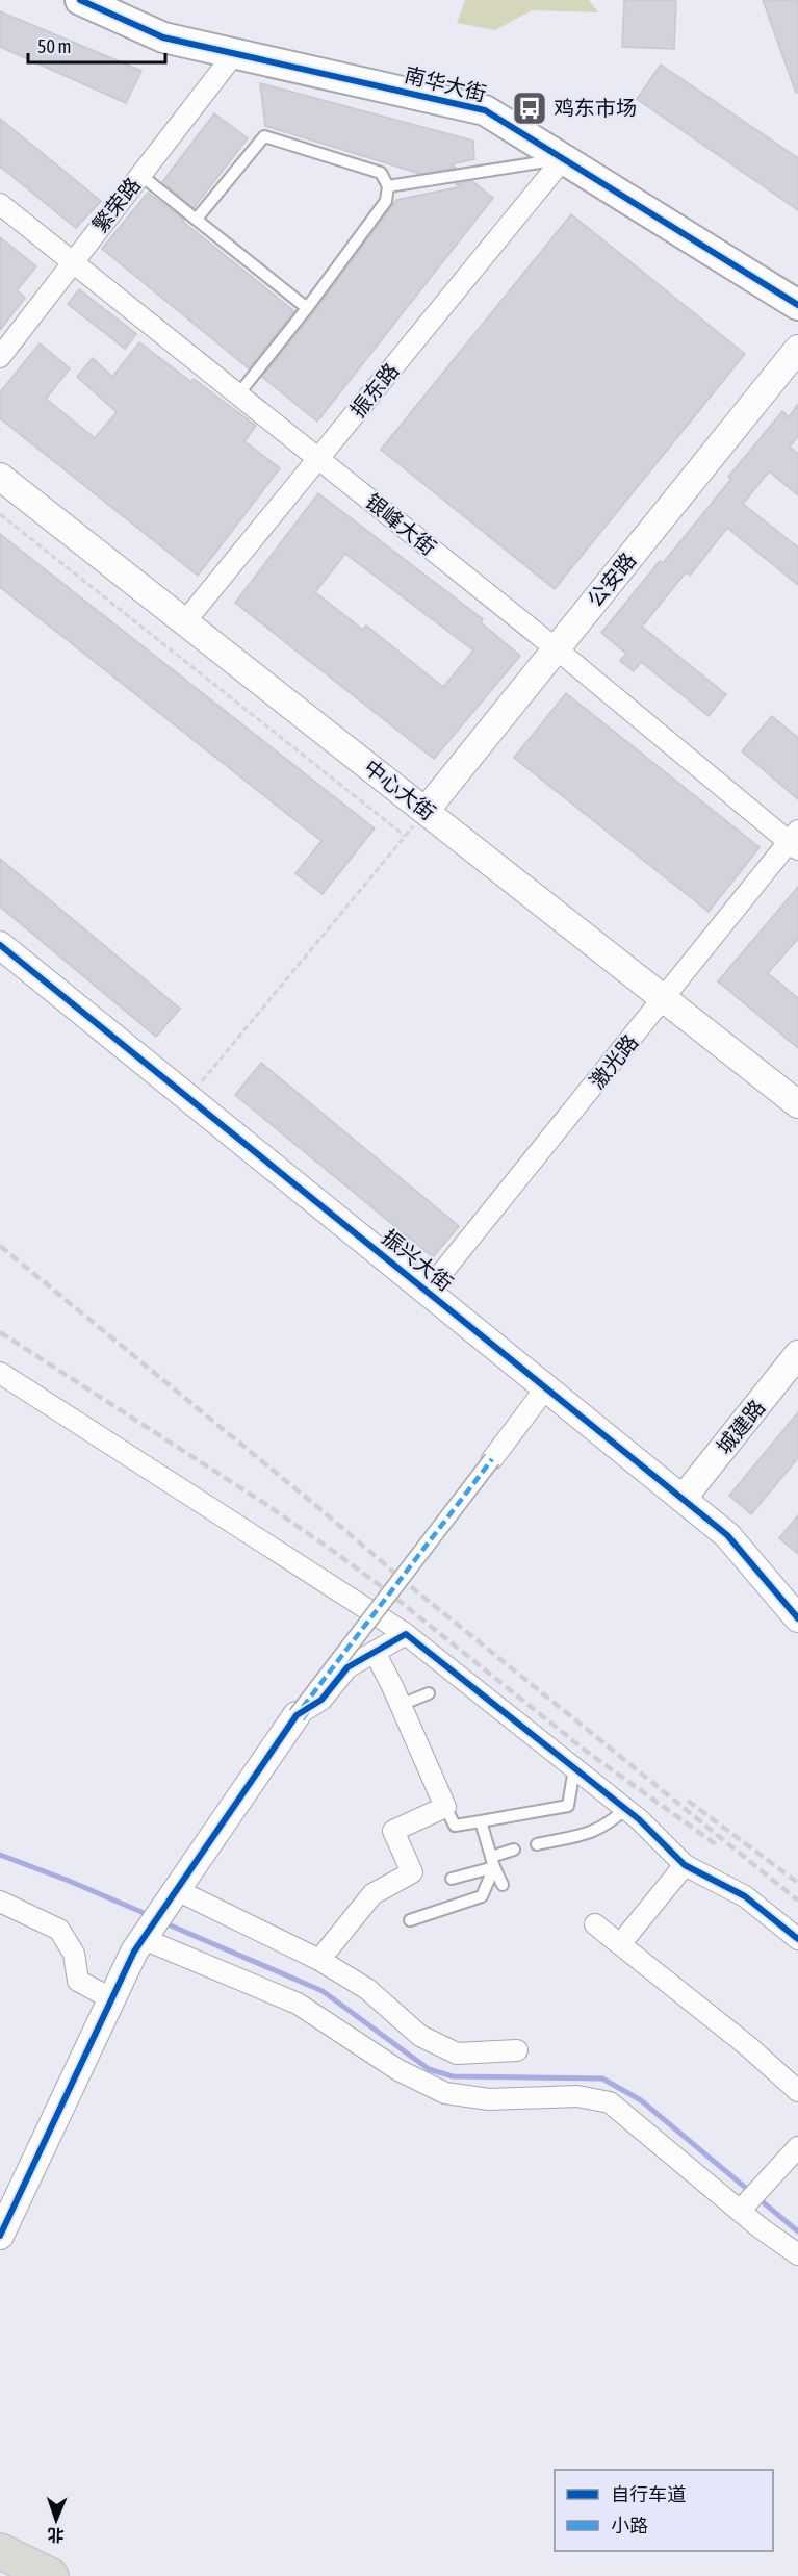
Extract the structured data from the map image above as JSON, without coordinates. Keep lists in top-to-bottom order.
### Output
{
  "streets": {
    "main road": ["南华大街"],
    "street": [
      "繁荣路",
      "振东路",
      "银峰大街",
      "公安路",
      "中心大街",
      "激光路",
      "振兴大街",
      "城建路"
    ]
  },
  "crossings": [
    ["南华大街", "繁荣路"],
    ["南华大街", "振东路"],
    ["繁荣路", "银峰大街"],
    ["振东路", "银峰大街"],
    ["振东路", "中心大街"],
    ["银峰大街", "公安路"],
    ["银峰大街", "激光路"],
    ["公安路", "中心大街"],
    ["中心大街", "激光路"],
    ["激光路", "振兴大街"],
    ["振兴大街", "城建路"]
  ],
  "places": {
    "bus stop": ["鸡东市场"]
  },
  "legend": ["自行车道", "小路"],
  "scale_bar": "50 m",
  "north": "bottom"
}
